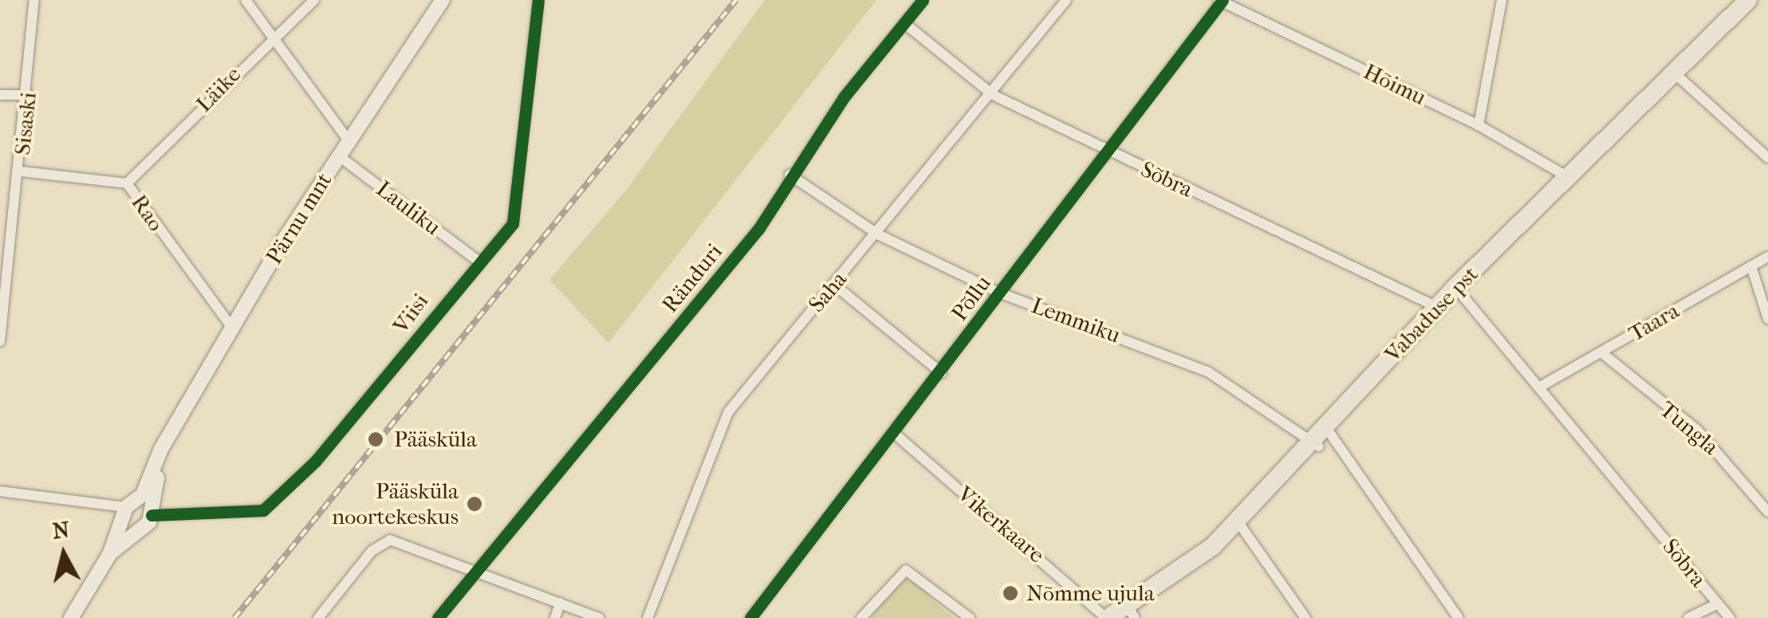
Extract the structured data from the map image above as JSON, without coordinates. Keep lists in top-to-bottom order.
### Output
{
  "streets": {
    "highway": ["Vabaduse pst"],
    "main road": ["Pärnu mnt"],
    "street": [
      "Hõimu",
      "Läike",
      "Sisaski",
      "Sõbra",
      "Lauliku",
      "Rao",
      "Ränduri",
      "Saha",
      "Põllu",
      "Viisi",
      "Lemmiku",
      "Taara",
      "Tungla",
      "Vikerkaare"
    ]
  },
  "crossings": [
    ["Hõimu", "Põllu"],
    ["Hõimu", "Vabaduse pst"],
    ["Läike", "Rao"],
    ["Sisaski", "Rao"],
    ["Sõbra", "Ränduri"],
    ["Sõbra", "Saha"],
    ["Sõbra", "Põllu"],
    ["Sõbra", "Vabaduse pst"],
    ["Sõbra", "Taara"],
    ["Lauliku", "Pärnu mnt"],
    ["Lauliku", "Viisi"],
    ["Rao", "Pärnu mnt"],
    ["Pärnu mnt", "Viisi"],
    ["Ränduri", "Lemmiku"],
    ["Saha", "Lemmiku"],
    ["Põllu", "Lemmiku"],
    ["Põllu", "Vikerkaare"],
    ["Vabaduse pst", "Lemmiku"],
    ["Vabaduse pst", "Vikerkaare"],
    ["Taara", "Tungla"]
  ],
  "places": ["Pääsküla", "Pääsküla noortekeskus", "Nõmme ujula"],
  "north": "top"
}
